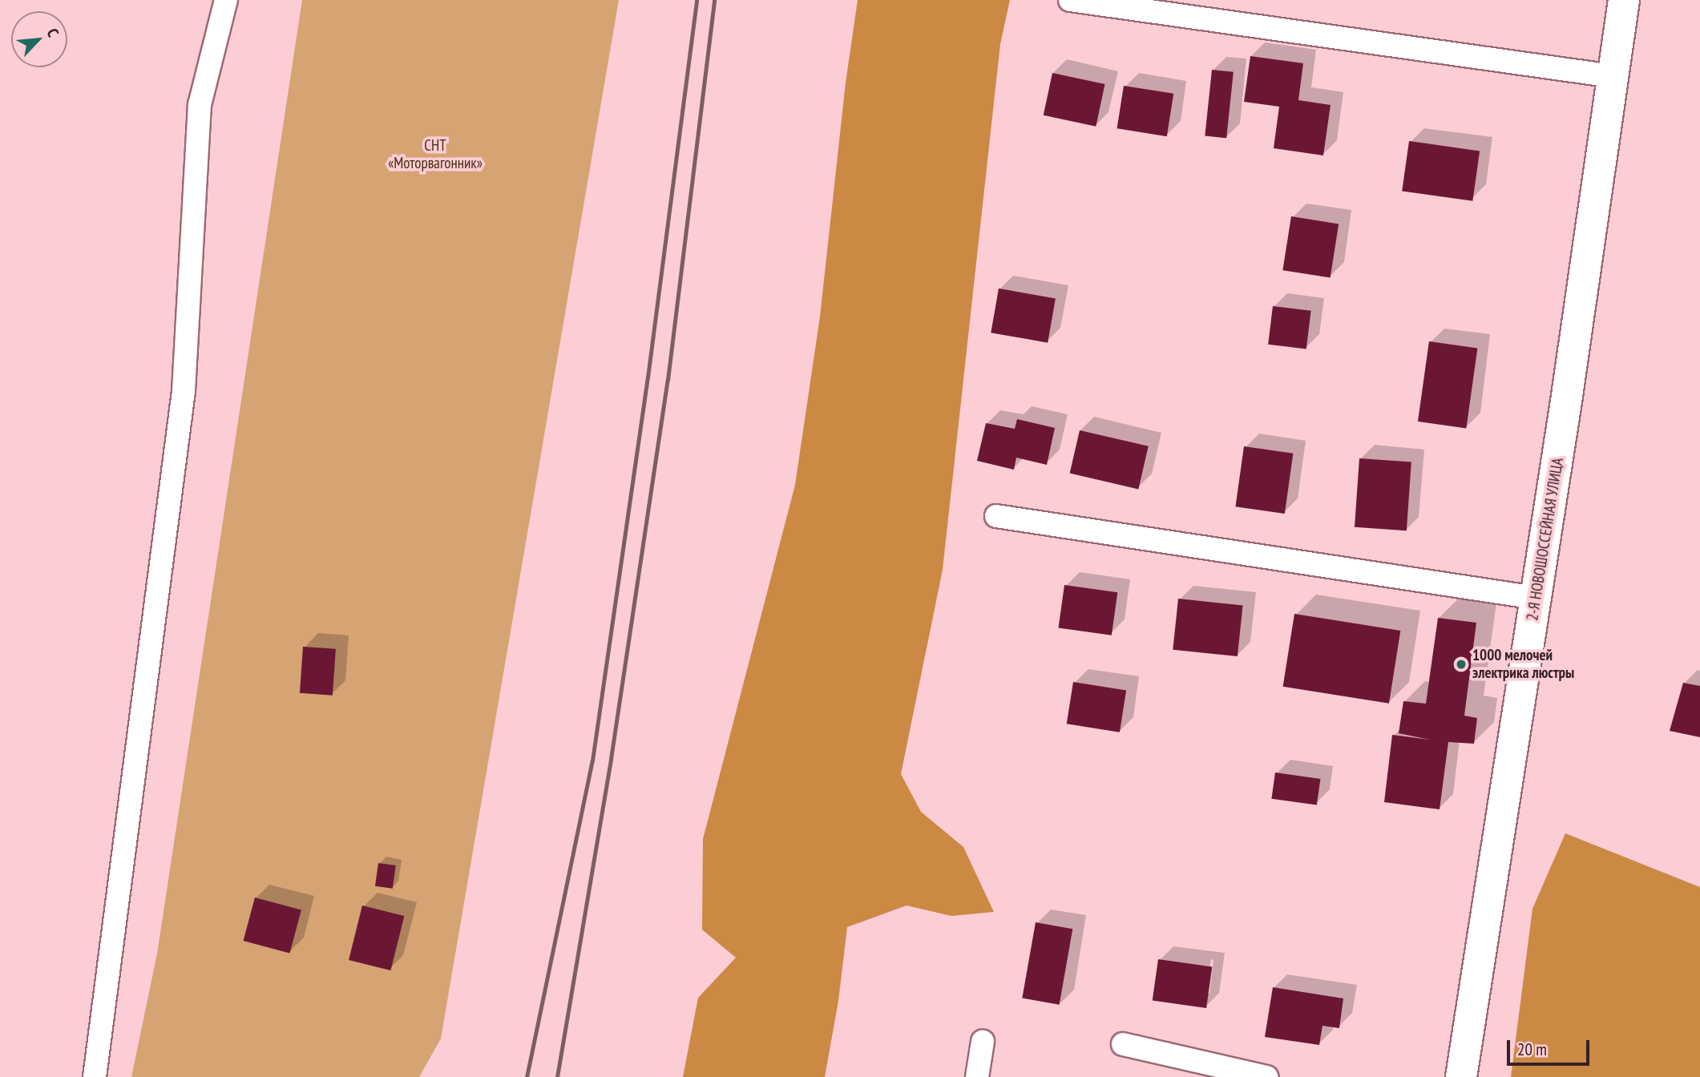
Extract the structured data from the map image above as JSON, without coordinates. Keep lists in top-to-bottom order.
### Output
{
  "streets": {
    "main road": ["2-Я НОВОШОССЕЙНАЯ УЛИЦА"]
  },
  "parks": ["СНТ «Моторвагонник»"],
  "places": ["1000 мелочей электрика люстры"],
  "scale_bar": "20 m",
  "north": "top right"
}
